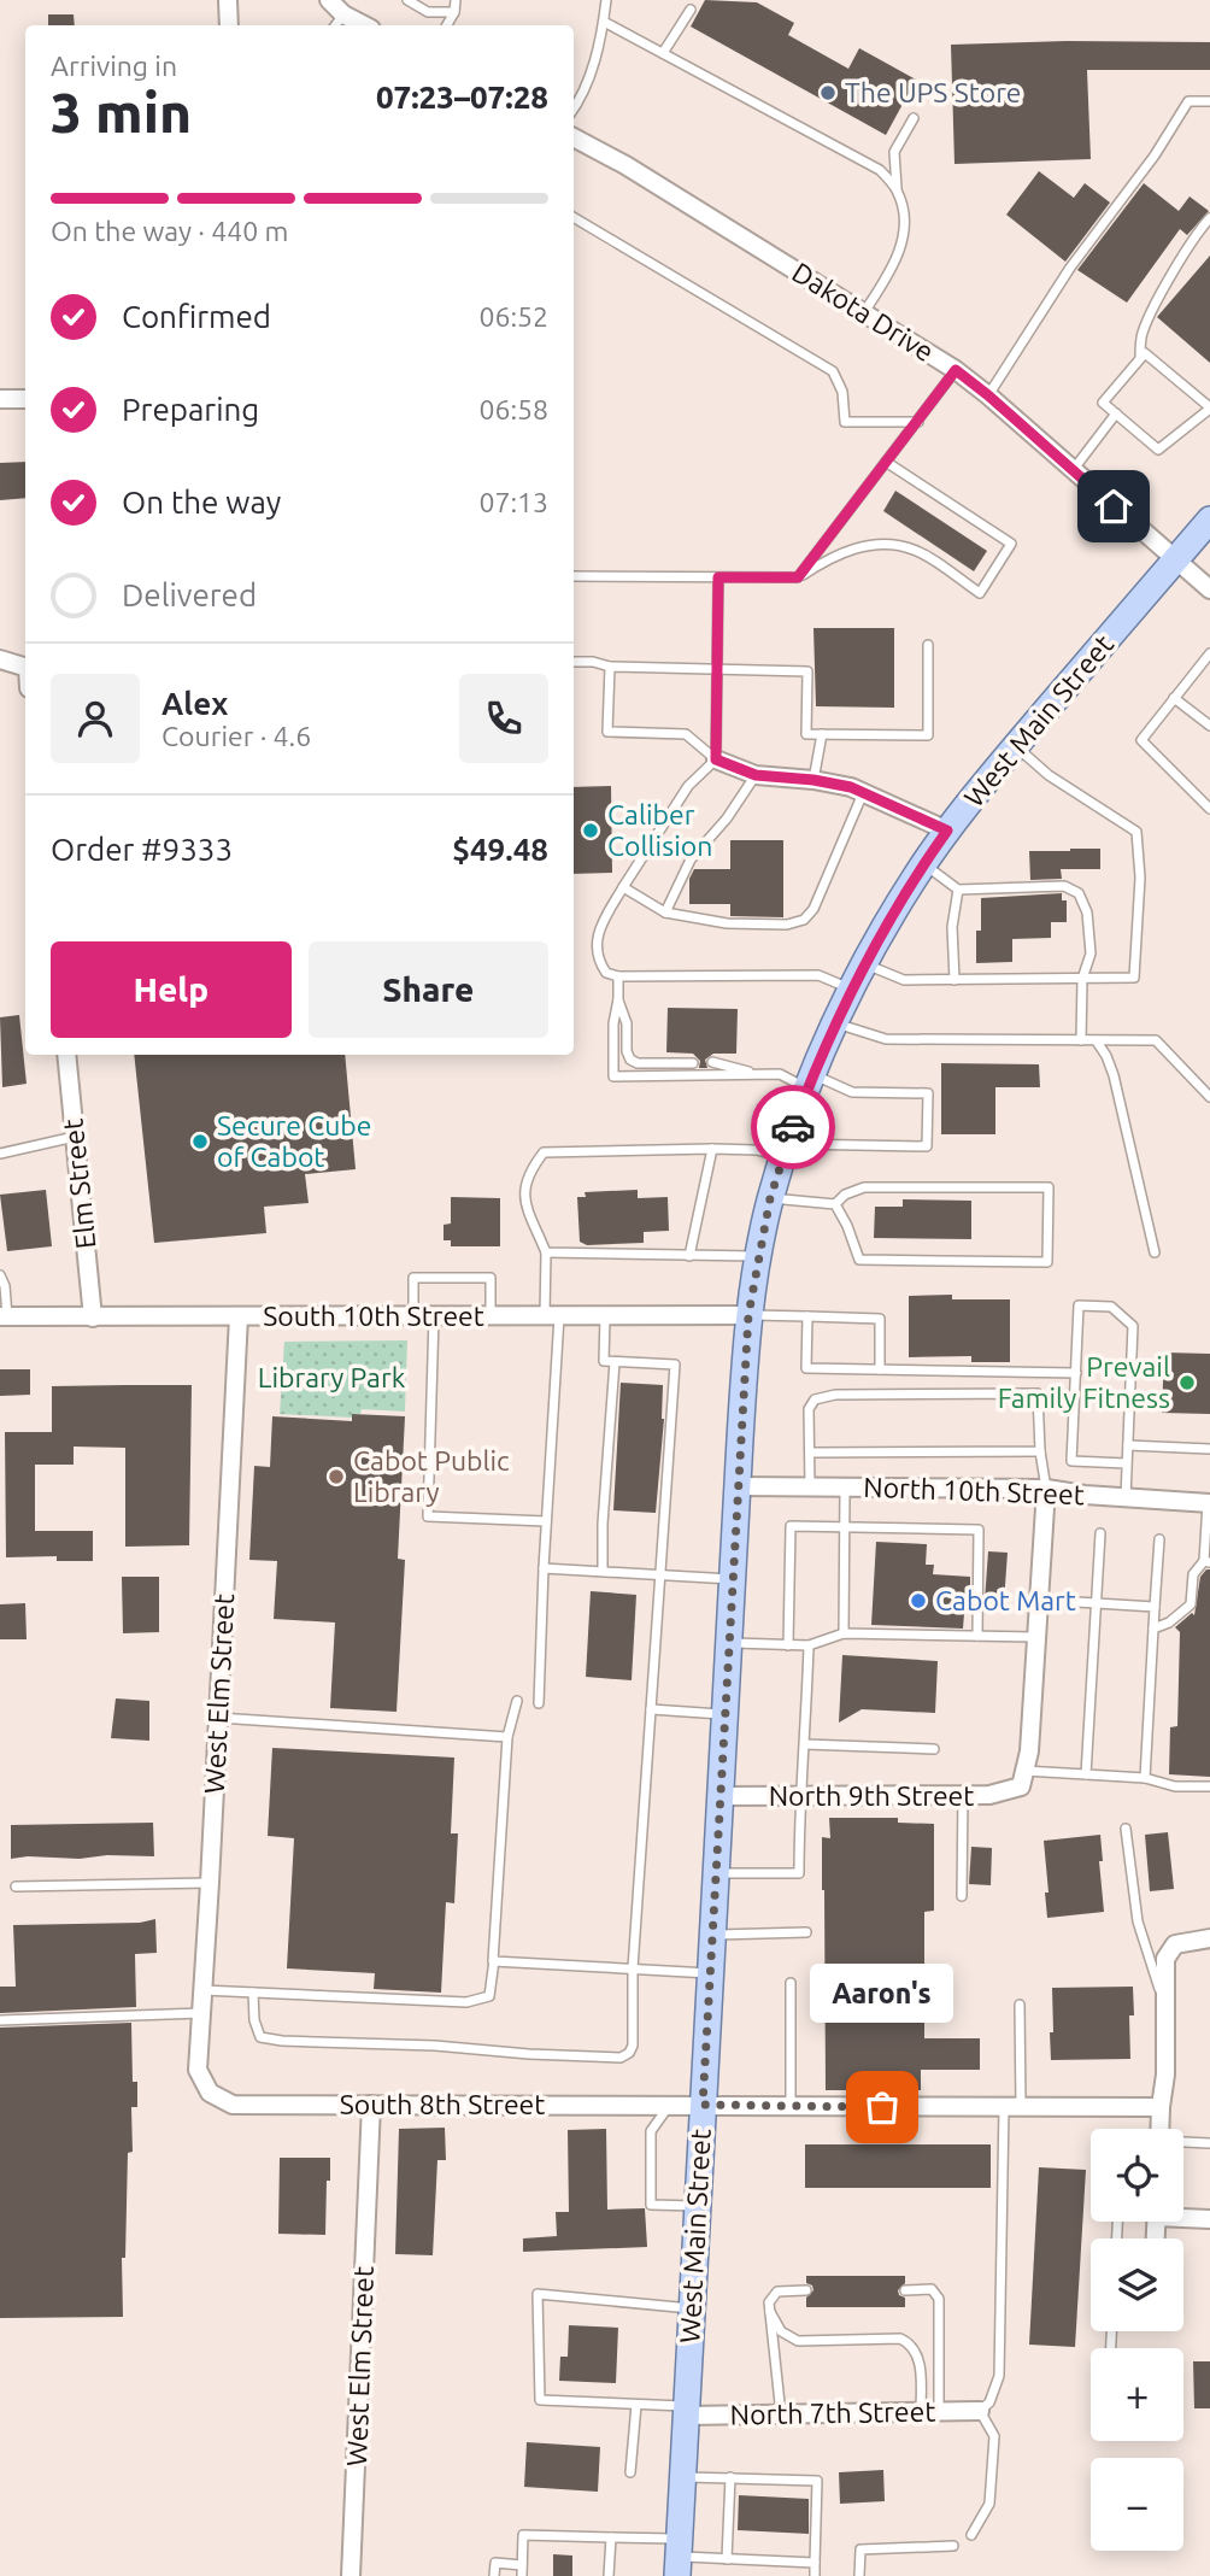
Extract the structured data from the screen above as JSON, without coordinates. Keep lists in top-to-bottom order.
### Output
{
  "streets": {
    "main road": ["West Main Street"],
    "street": [
      "Dakota Drive",
      "Elm Street",
      "South 10th Street",
      "North 10th Street",
      "West Elm Street",
      "North 9th Street",
      "South 8th Street",
      "North 7th Street"
    ]
  },
  "crossings": [
    ["Dakota Drive", "West Main Street"],
    ["West Main Street", "South 10th Street"],
    ["West Main Street", "North 10th Street"],
    ["West Main Street", "North 9th Street"],
    ["West Main Street", "South 8th Street"],
    ["West Main Street", "North 7th Street"],
    ["Elm Street", "South 10th Street"],
    ["South 10th Street", "West Elm Street"],
    ["West Elm Street", "South 8th Street"]
  ],
  "parks": ["Library Park"],
  "places": [
    "The UPS Store",
    "Caliber Collision",
    "Secure Cube of Cabot",
    "Prevail Family Fitness",
    "Cabot Public Library",
    "Cabot Mart",
    "Aaron's"
  ],
  "page": {
    "heading": ["3 min", "Arriving in", "07:23–07:28"],
    "panel": [
      "Alex",
      "Courier · 4.6",
      "Order #9333",
      "$49.48"
    ],
    "bar": "On the way · 440 m",
    "list": [
      ["Confirmed", "06:52"],
      ["Preparing", "06:58"],
      ["On the way", "07:13"],
      "Delivered"
    ],
    "buttons": ["Help", "Share"],
    "bubble": "Aaron's",
    "map_buttons": ["+", "−"]
  }
}
